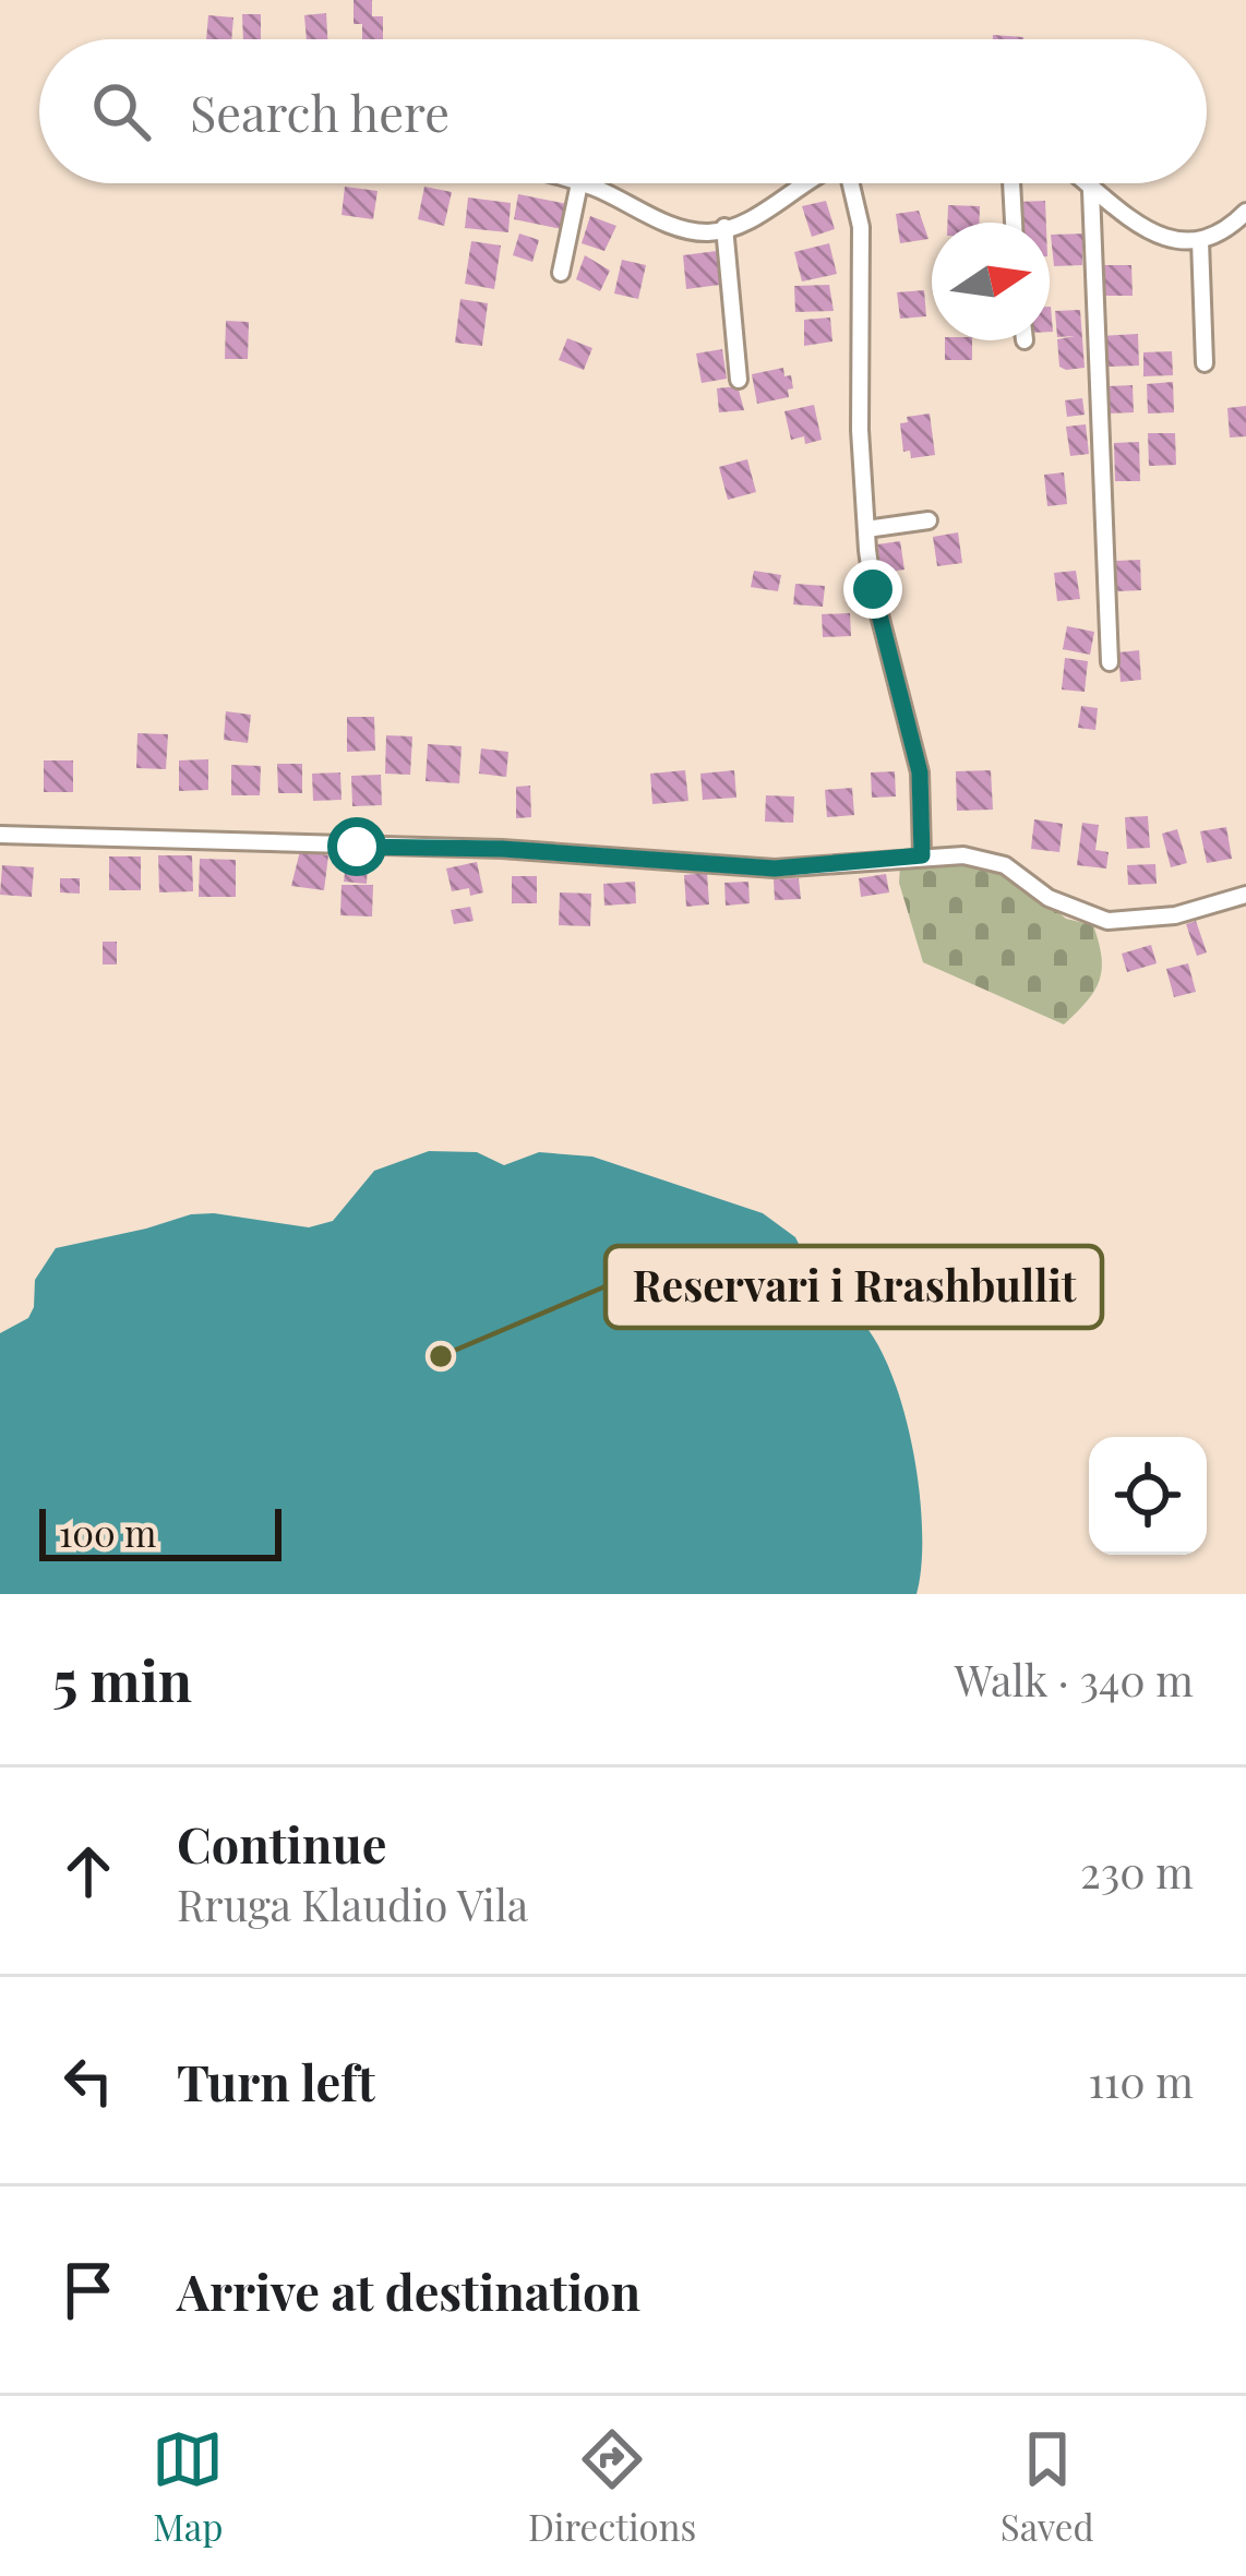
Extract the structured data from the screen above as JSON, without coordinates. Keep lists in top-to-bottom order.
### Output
{
  "places": ["Reservari i Rrashbullit"],
  "scale_bar": "100 m",
  "north": "right",
  "page": {
    "search": "Search here",
    "scale": "100 m",
    "heading": ["5 min", "Walk · 340 m"],
    "list": [
      ["Continue", "Rruga Klaudio Vila", "230 m"],
      ["Turn left", "110 m"],
      "Arrive at destination"
    ],
    "nav": ["Map", "Directions", "Saved"]
  }
}
